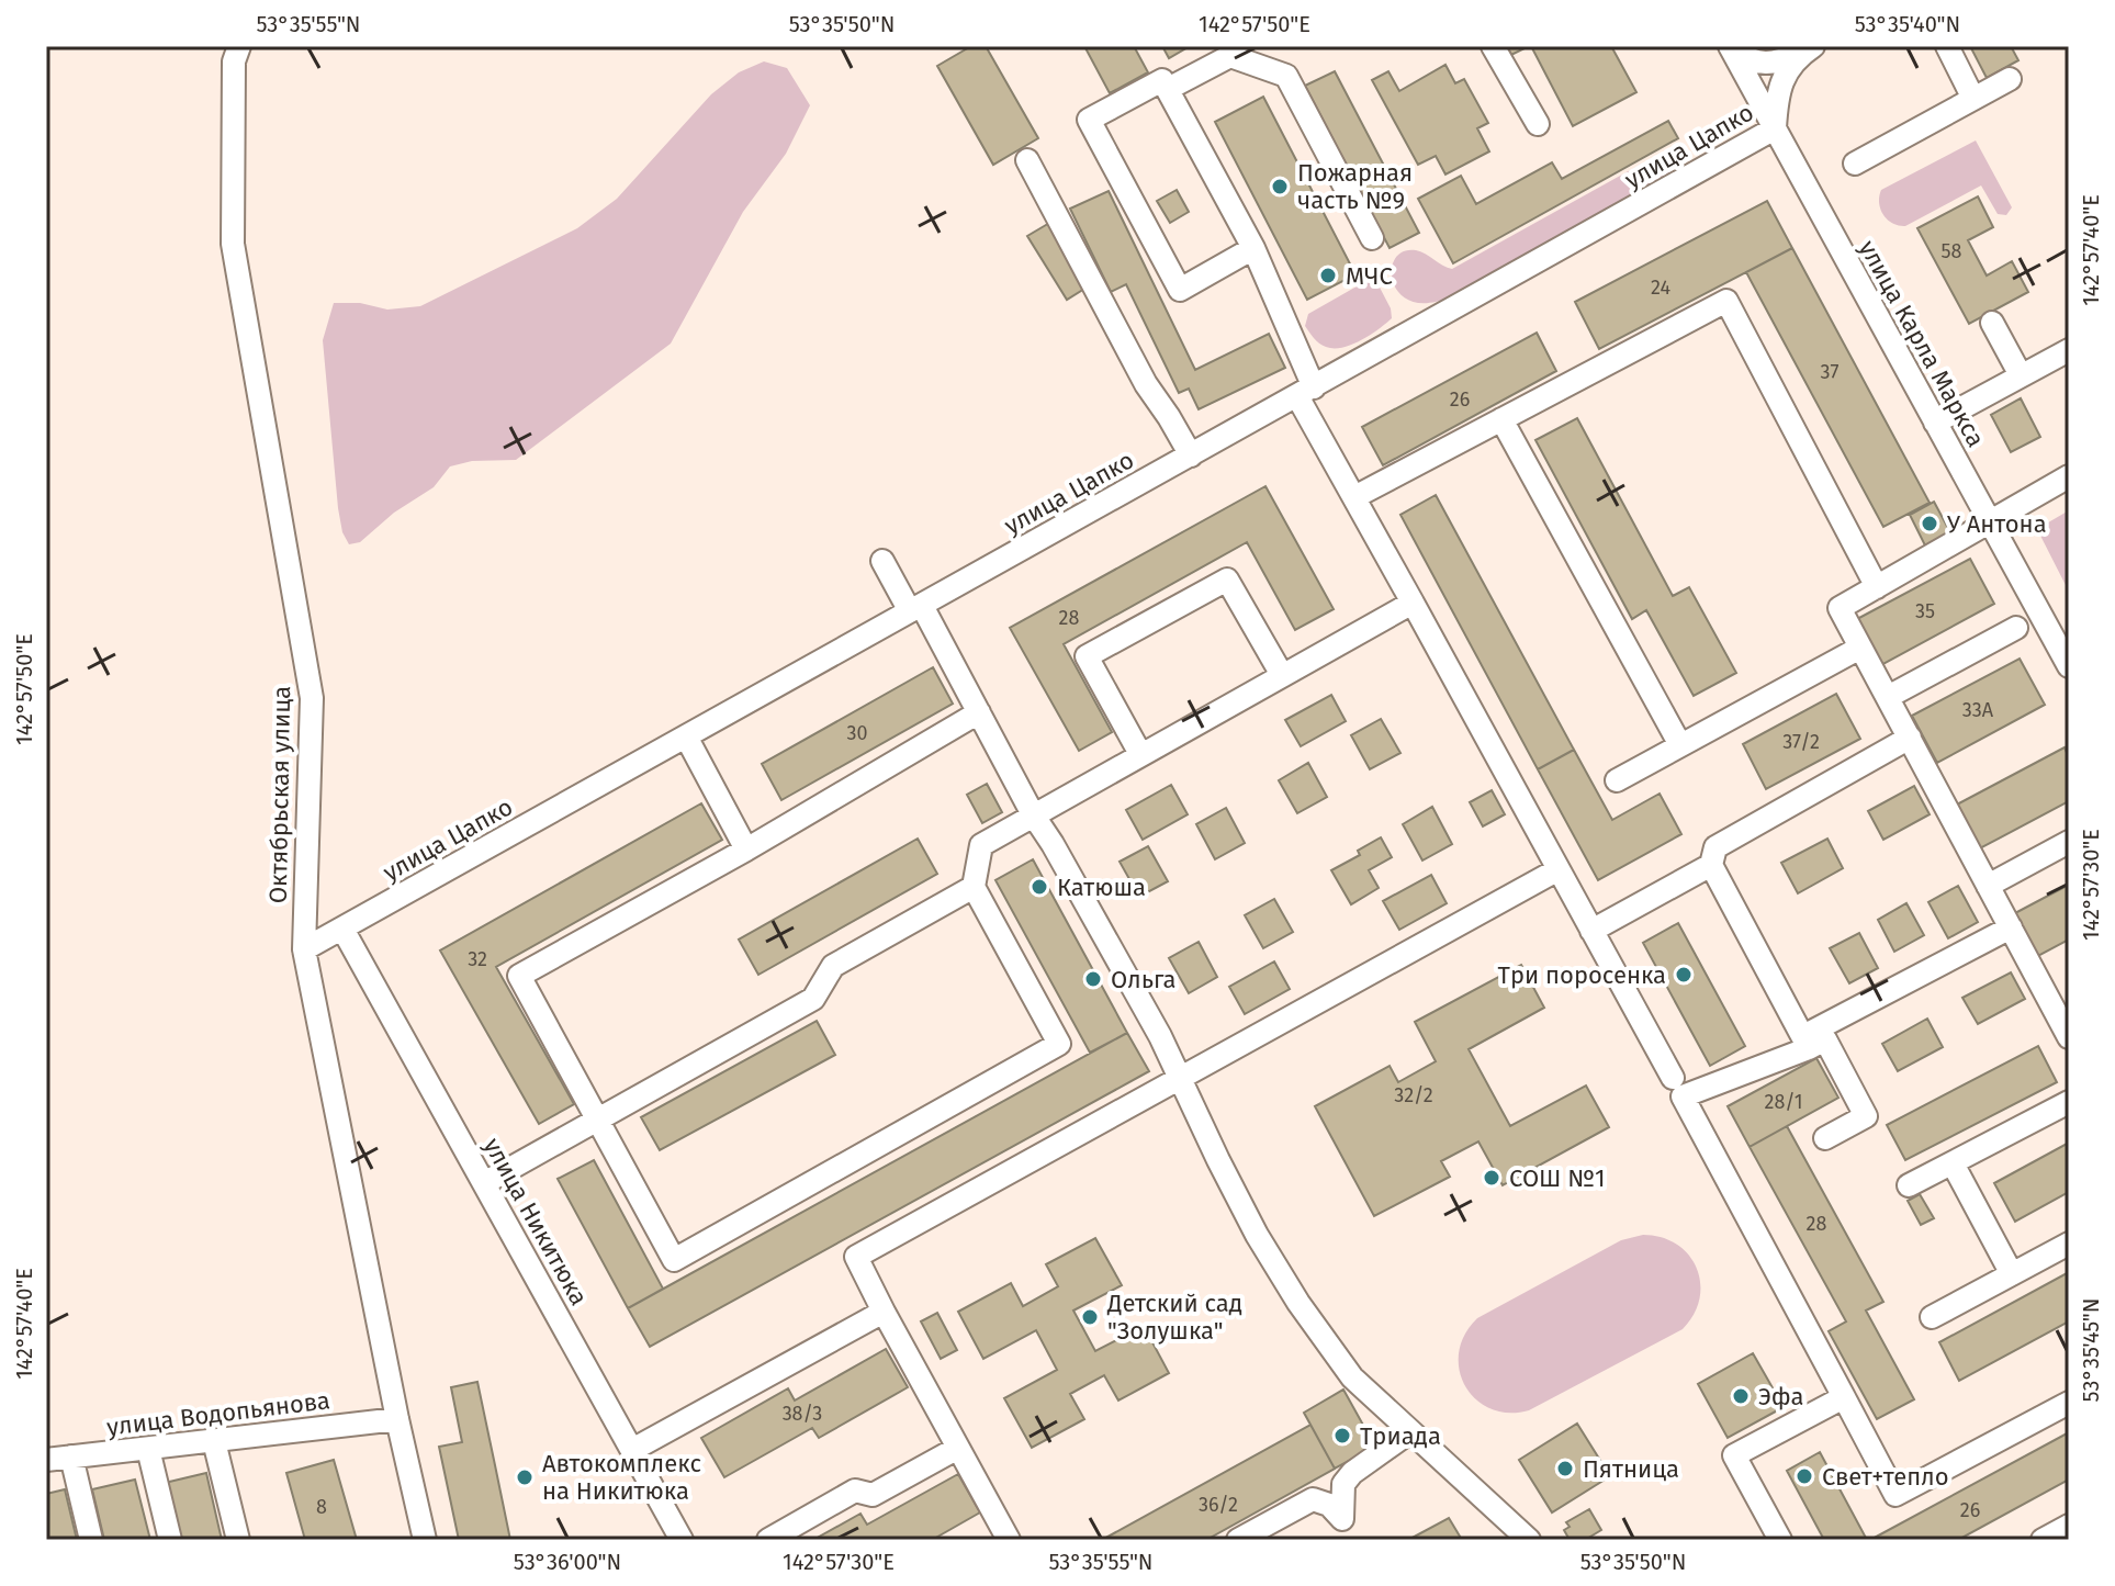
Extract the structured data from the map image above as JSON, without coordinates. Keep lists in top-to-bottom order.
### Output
{
  "streets": {
    "street": [
      "улица Цапко",
      "улица Карла Маркса",
      "Октябрьская улица",
      "улица Никитюка",
      "улица Водопьянова"
    ]
  },
  "crossings": [
    ["улица Цапко", "улица Карла Маркса"],
    ["улица Цапко", "Октябрьская улица"],
    ["улица Цапко", "улица Никитюка"],
    ["Октябрьская улица", "улица Водопьянова"]
  ],
  "places": [
    "Пожарная часть №9",
    "МЧС",
    "У Антона",
    "Катюша",
    "Три поросенка",
    "Ольга",
    "СОШ №1",
    "Детский сад \"Золушка\"",
    "Эфа",
    "Триада",
    "Пятница",
    "Свет+тепло",
    "Автокомплекс на Никитюка"
  ],
  "house_numbers": [
    "58",
    "24",
    "37",
    "26",
    "35",
    "28",
    "33А",
    "30",
    "37/2",
    "32",
    "32/2",
    "28/1",
    "28",
    "38/3",
    "36/2",
    "8",
    "26"
  ],
  "coordinates": [
    "53°35'55\"N",
    "53°35'50\"N",
    "142°57'50\"E",
    "53°35'40\"N",
    "142°57'40\"E",
    "142°57'30\"E",
    "53°35'45\"N",
    "53°36'00\"N"
  ]
}
